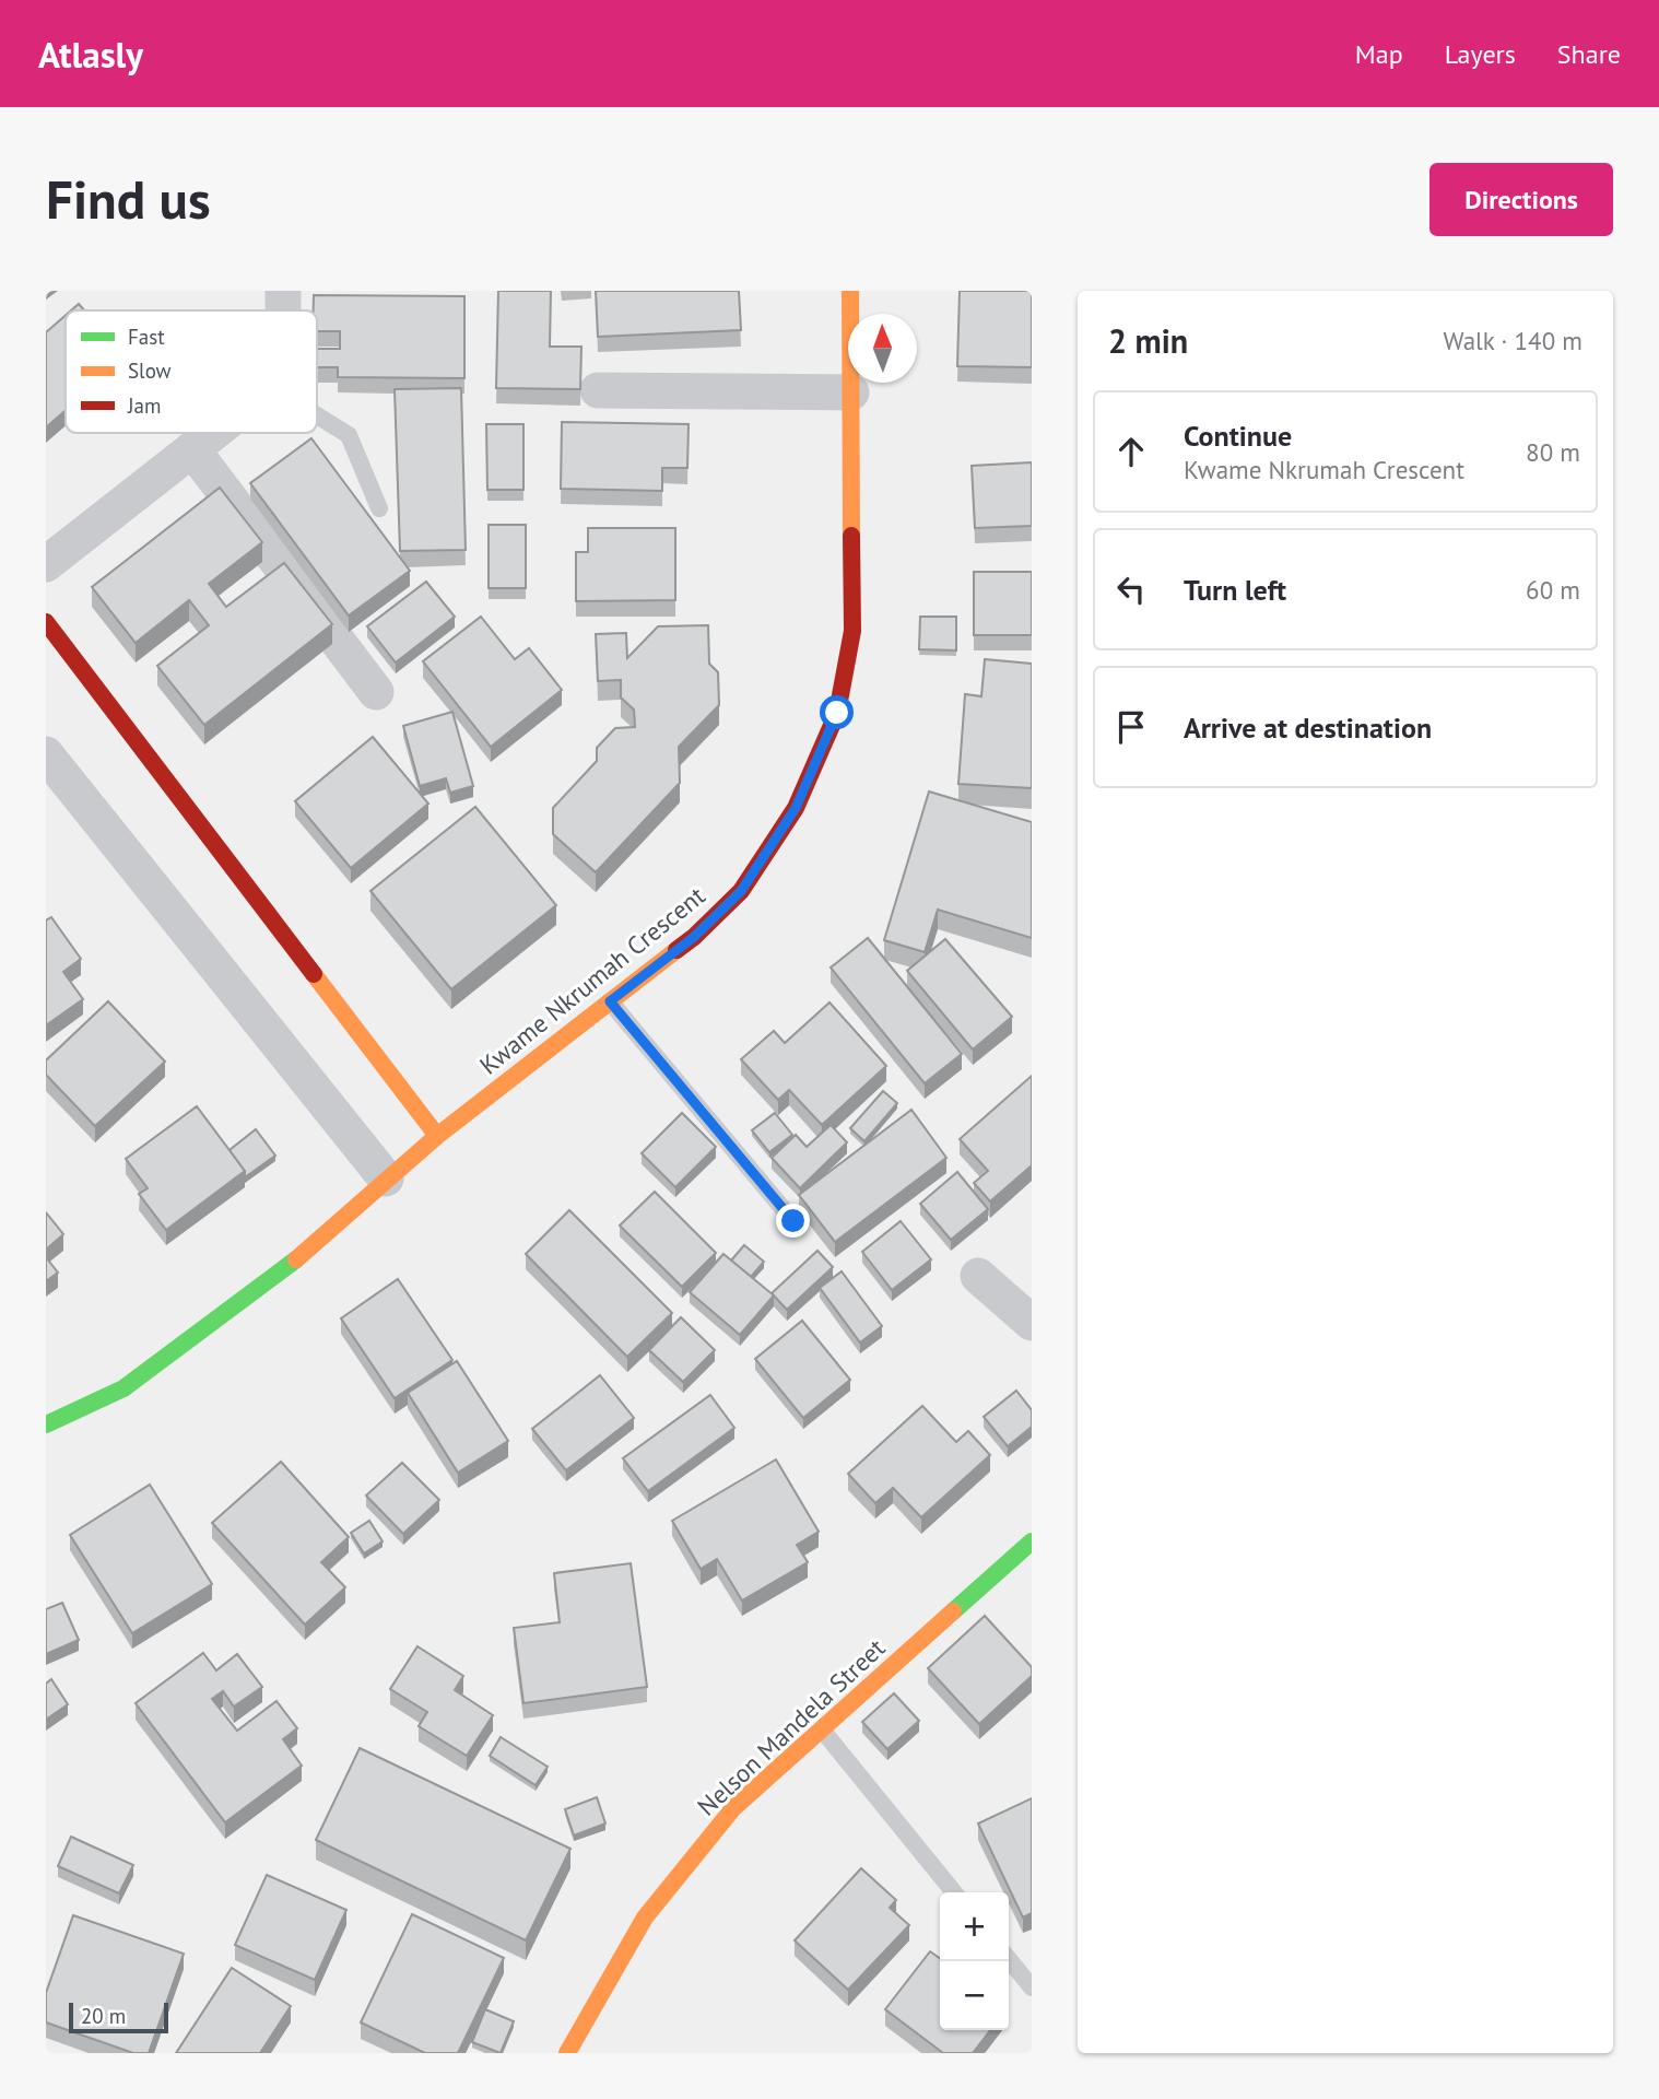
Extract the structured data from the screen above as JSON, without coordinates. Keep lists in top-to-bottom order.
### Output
{
  "streets": {
    "street": ["Kwame Nkrumah Crescent", "Nelson Mandela Street"]
  },
  "legend": ["Fast", "Slow", "Jam"],
  "scale_bar": "20 m",
  "north": "top",
  "page": {
    "header": "Atlasly",
    "nav": ["Map", "Layers", "Share"],
    "buttons": "Directions",
    "title": "Find us",
    "heading": ["2 min", "Walk · 140 m"],
    "list": [
      ["Continue", "Kwame Nkrumah Crescent", "80 m"],
      ["Turn left", "60 m"],
      "Arrive at destination"
    ],
    "map_buttons": ["+", "−"],
    "scale": "20 m"
  }
}
